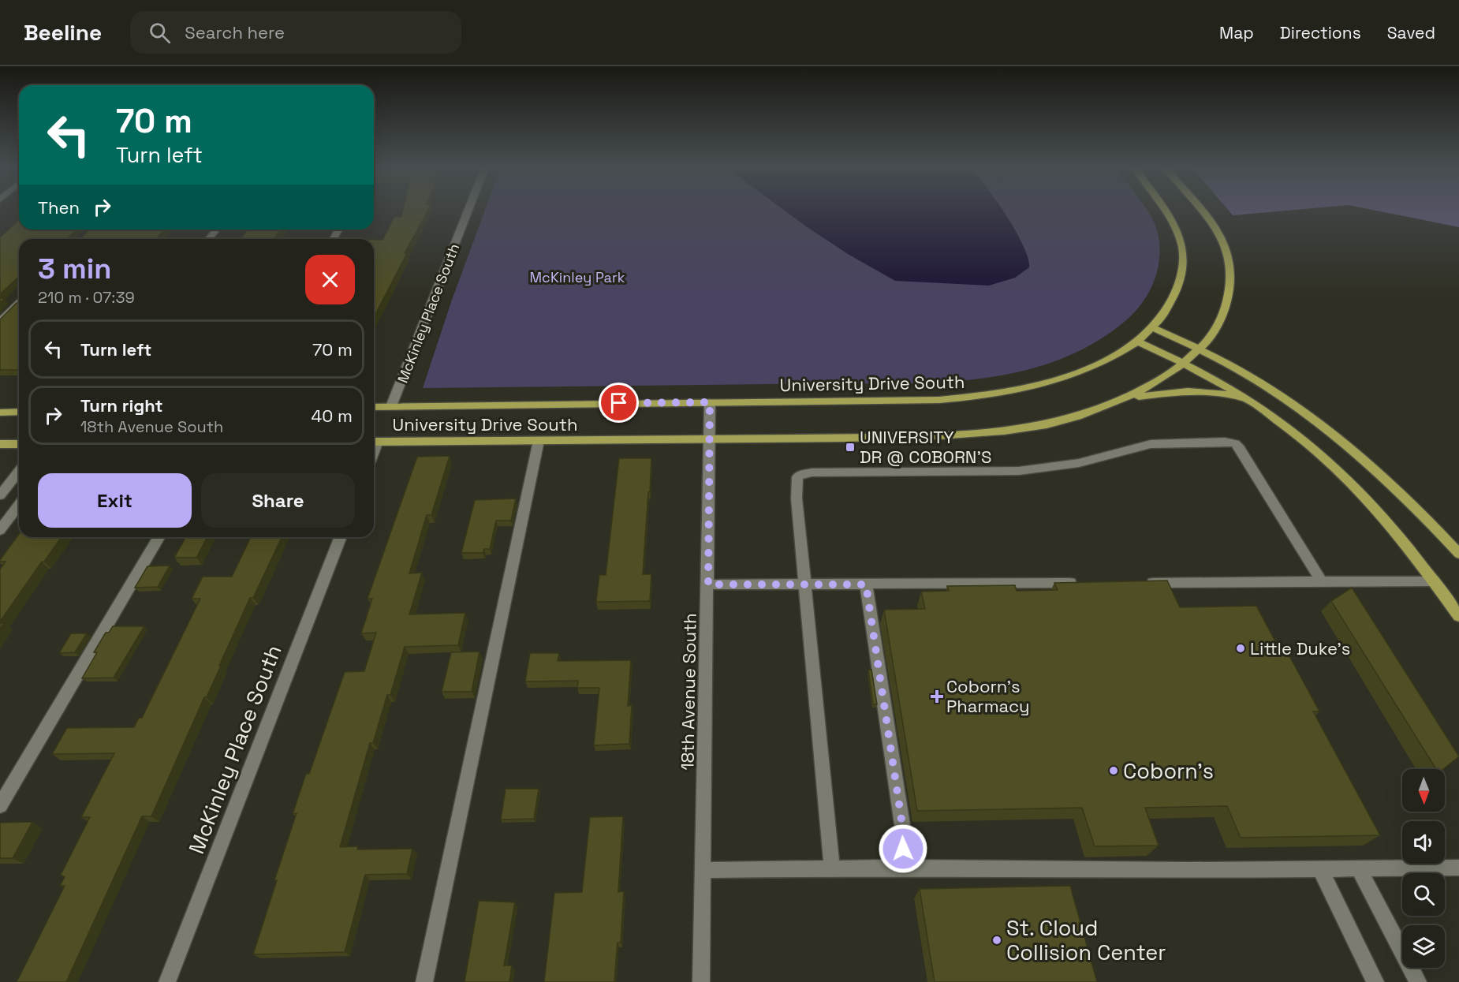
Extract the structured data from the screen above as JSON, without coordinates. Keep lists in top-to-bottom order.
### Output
{
  "streets": {
    "main road": ["University Drive South"],
    "street": ["McKinley Place South", "18th Avenue South"]
  },
  "crossings": [
    ["McKinley Place South", "University Drive South"],
    ["University Drive South", "18th Avenue South"]
  ],
  "parks": ["McKinley Park"],
  "places": {
    "transit": ["UNIVERSITY DR @ COBORN'S"],
    "other": ["Little Duke's", "Coborn's", "St. Cloud Collision Center"],
    "health": ["Coborn's Pharmacy"]
  },
  "north": "bottom",
  "page": {
    "header": "Beeline",
    "search": "Search here",
    "nav": ["Map", "Directions", "Saved"],
    "turn": ["70 m", "Turn left"],
    "then": "Then",
    "heading": ["3 min", "210 m · 07:39"],
    "list": [
      {
        "name": "Turn left",
        "value": "70 m"
      },
      {
        "name": "Turn right",
        "note": "18th Avenue South",
        "value": "40 m"
      }
    ],
    "buttons": ["Exit", "Share"]
  }
}
